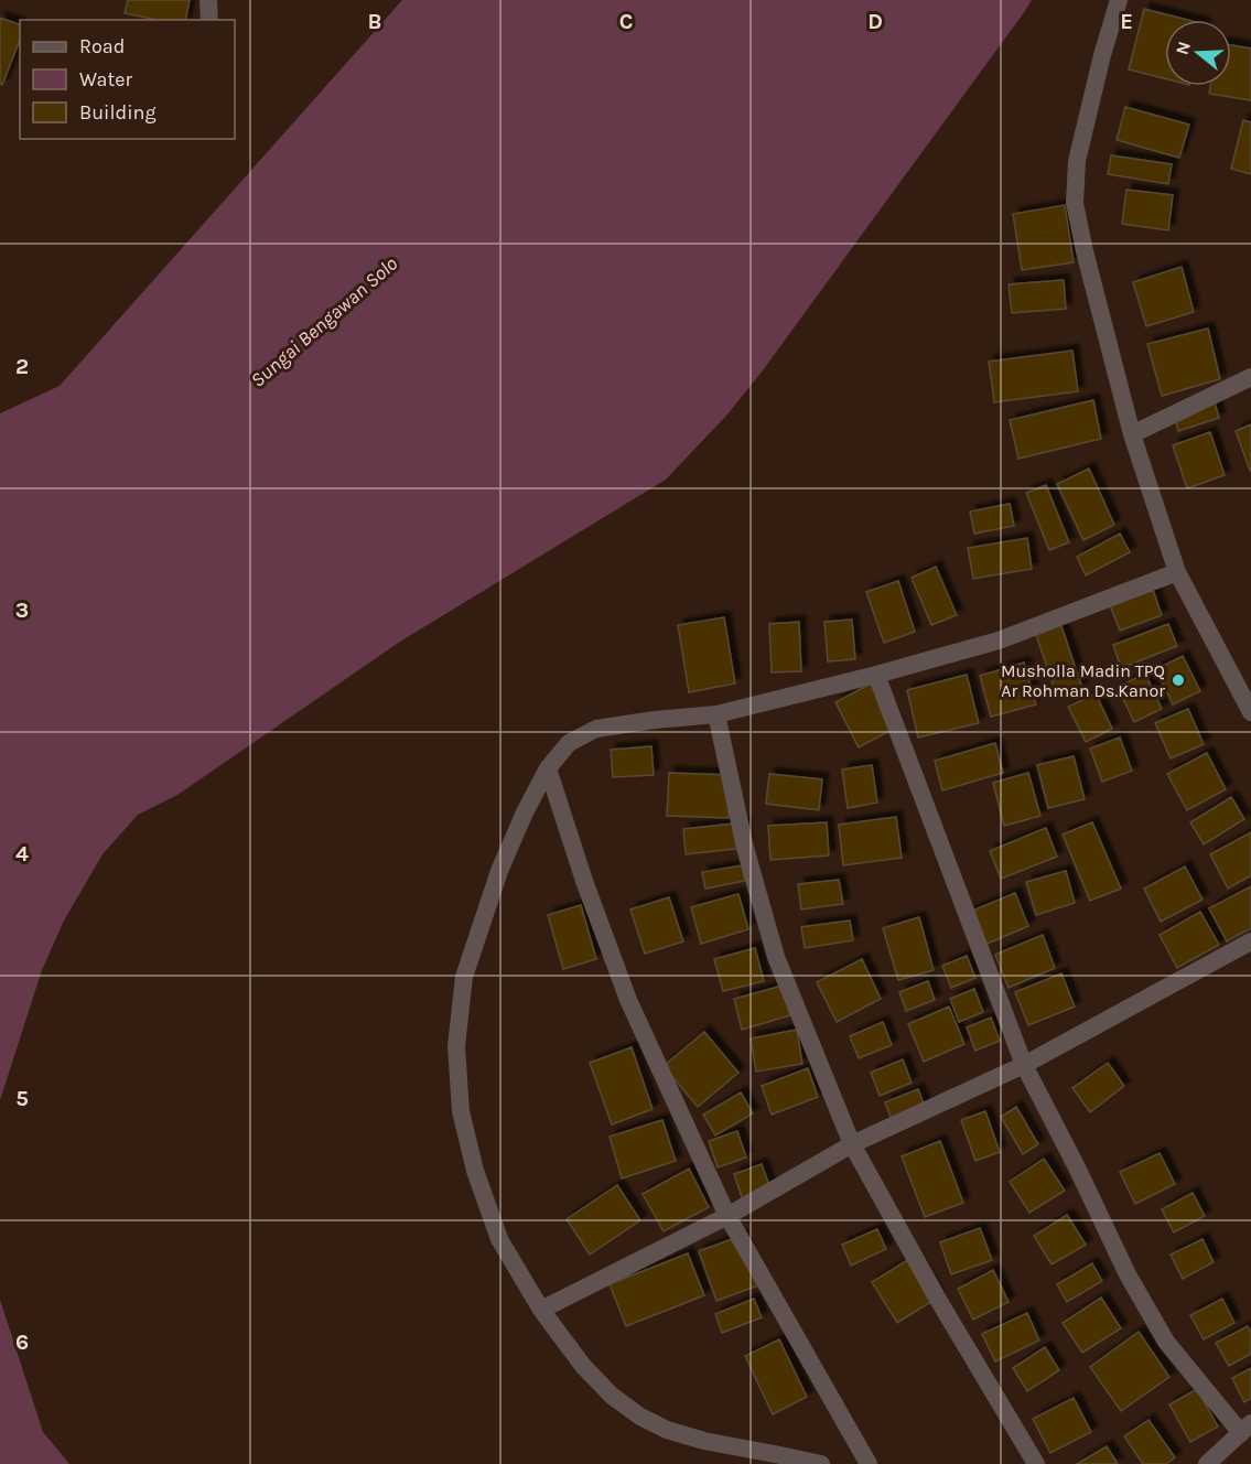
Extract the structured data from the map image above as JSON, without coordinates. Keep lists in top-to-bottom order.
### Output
{
  "water": ["Sungai Bengawan Solo"],
  "places": ["Musholla Madin TPQ Ar Rohman Ds.Kanor"],
  "legend": ["Road", "Water", "Building"],
  "north": "left",
  "grid": {
    "columns": [
      "B",
      "C",
      "D",
      "E"
    ],
    "rows": [
      "2",
      "3",
      "4",
      "5",
      "6"
    ]
  }
}
